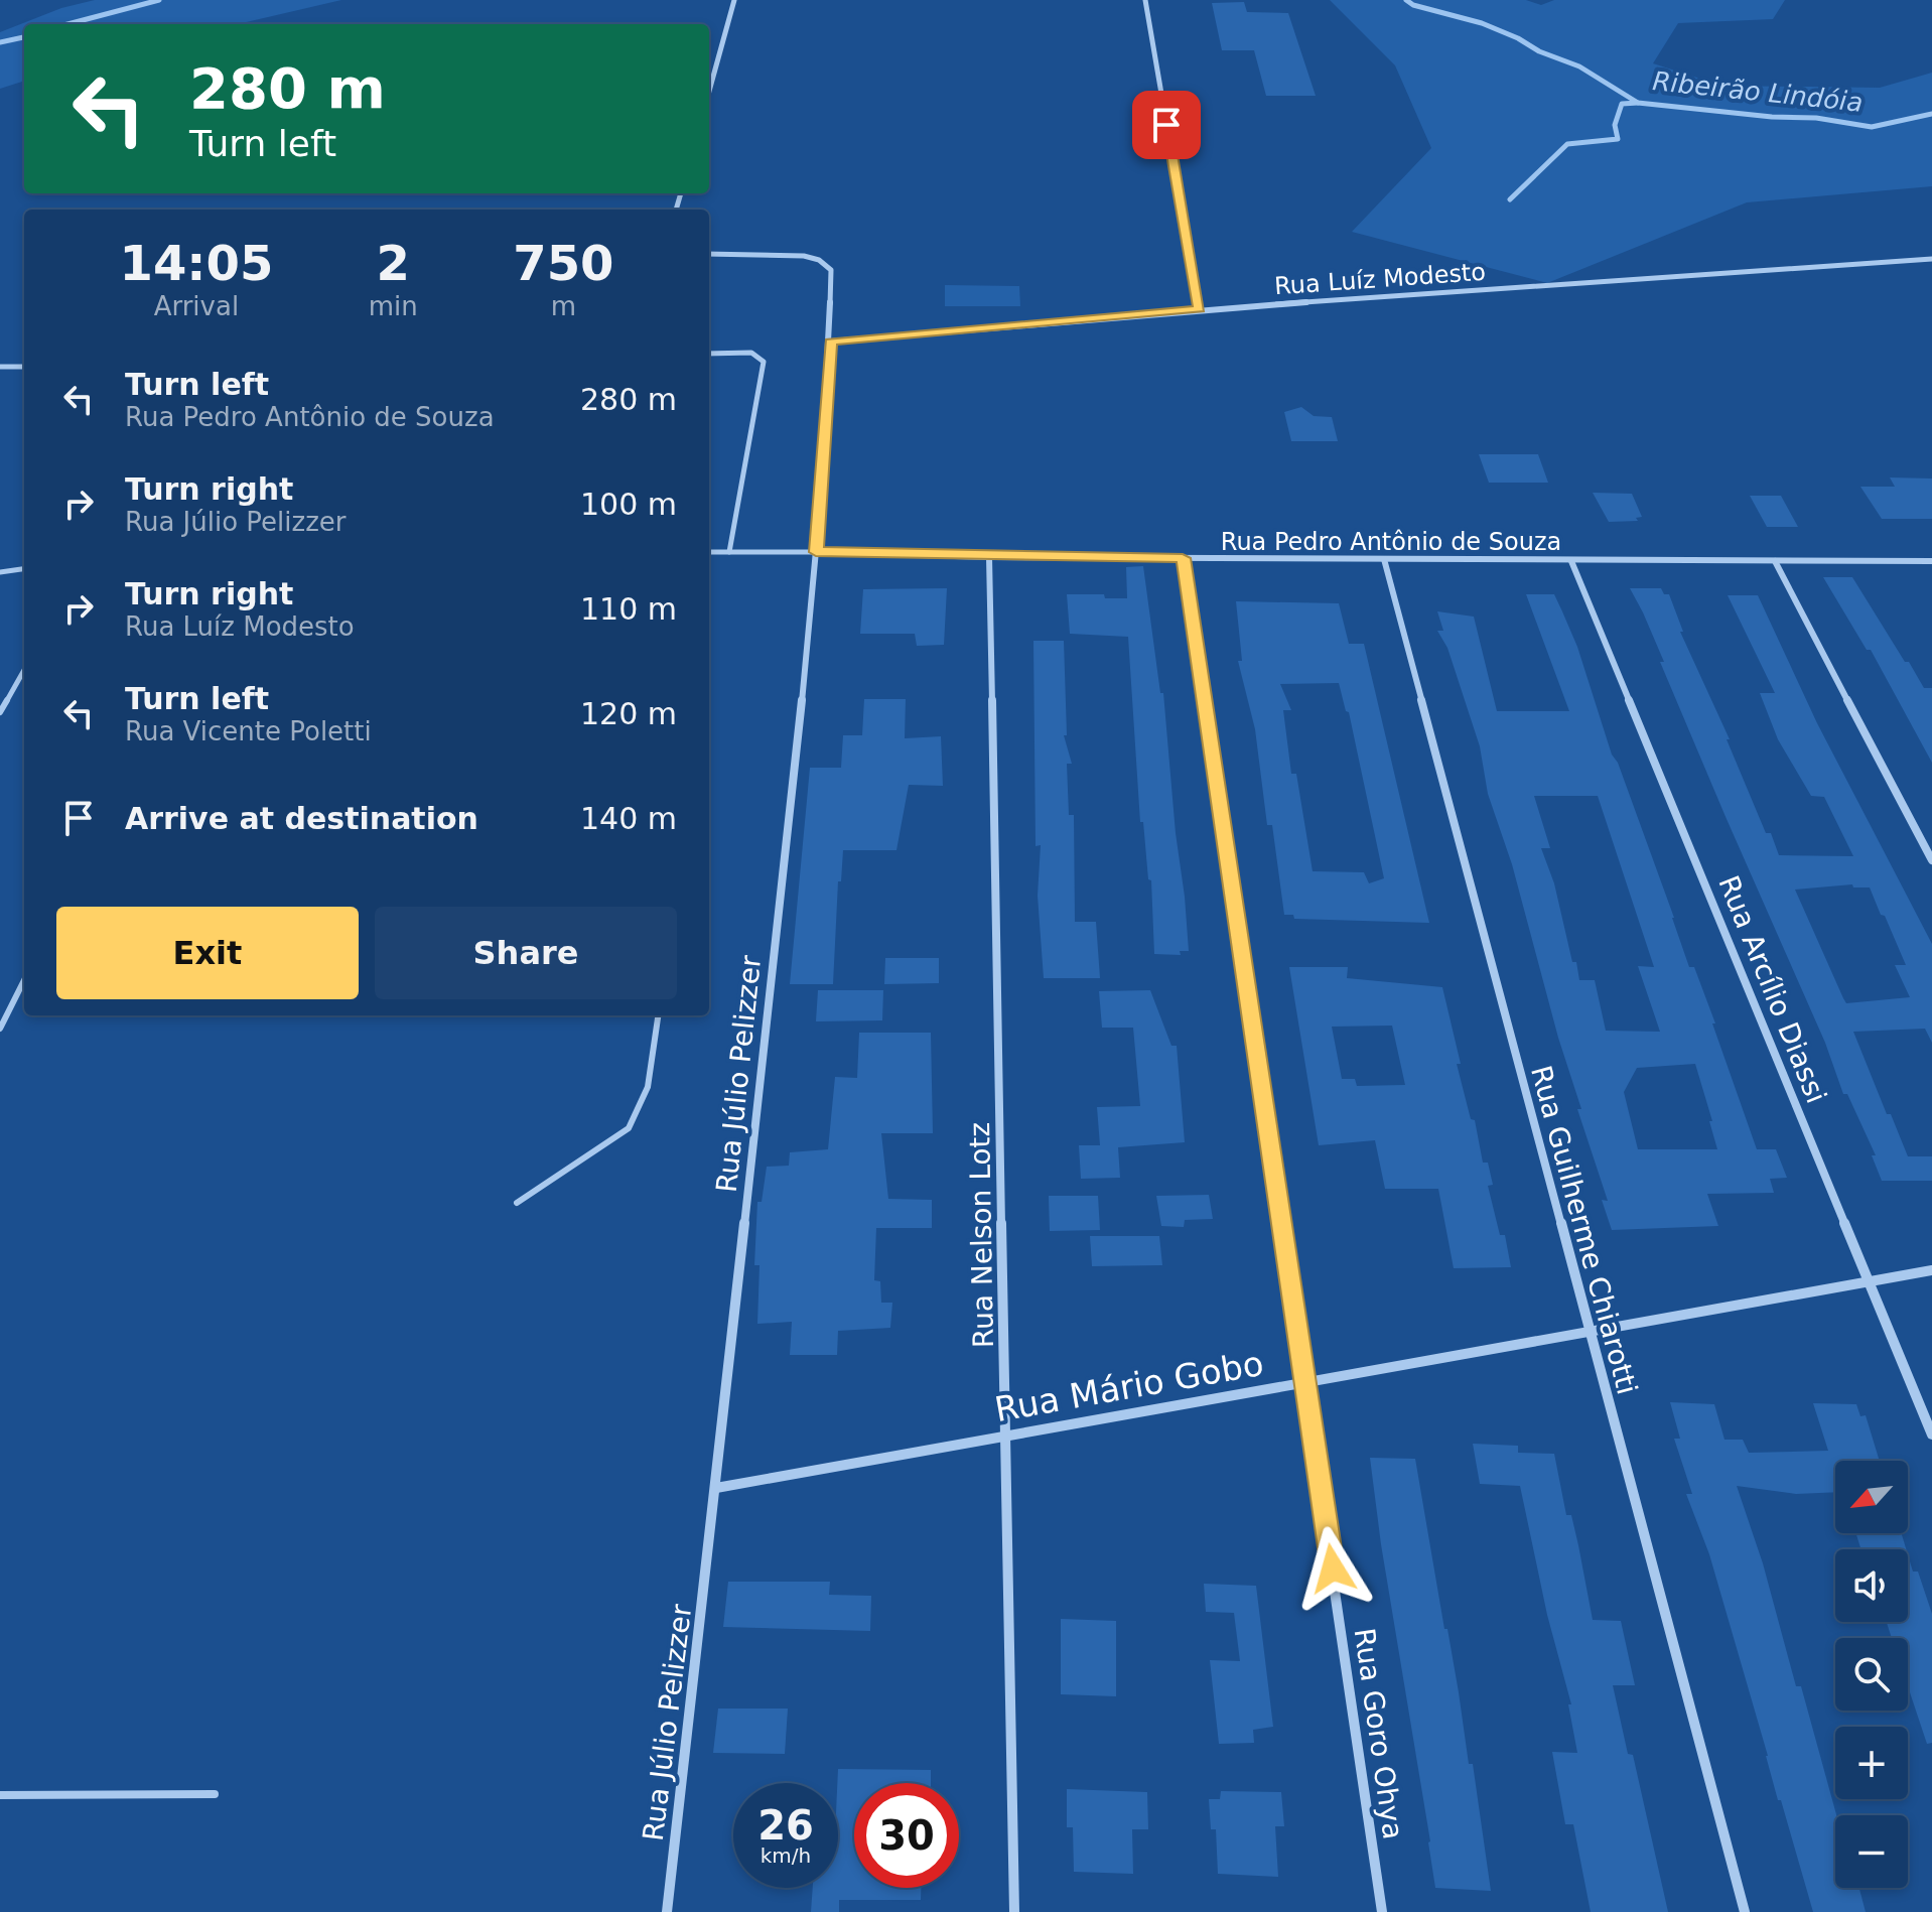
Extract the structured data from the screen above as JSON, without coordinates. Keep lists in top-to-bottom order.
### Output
{
  "streets": {
    "street": [
      "Rua Luíz Modesto",
      "Rua Pedro Antônio de Souza",
      "Rua Arcílio Diassi",
      "Rua Júlio Pelizzer",
      "Rua Guilherme Chiarotti",
      "Rua Nelson Lotz",
      "Rua Mário Gobo",
      "Rua Goro Ohya"
    ]
  },
  "crossings": [
    ["Rua Luíz Modesto", "Rua Júlio Pelizzer"],
    ["Rua Pedro Antônio de Souza", "Rua Arcílio Diassi"],
    ["Rua Pedro Antônio de Souza", "Rua Júlio Pelizzer"],
    ["Rua Pedro Antônio de Souza", "Rua Guilherme Chiarotti"],
    ["Rua Pedro Antônio de Souza", "Rua Nelson Lotz"],
    ["Rua Pedro Antônio de Souza", "Rua Goro Ohya"],
    ["Rua Arcílio Diassi", "Rua Mário Gobo"],
    ["Rua Júlio Pelizzer", "Rua Mário Gobo"],
    ["Rua Guilherme Chiarotti", "Rua Mário Gobo"],
    ["Rua Nelson Lotz", "Rua Mário Gobo"],
    ["Rua Mário Gobo", "Rua Goro Ohya"]
  ],
  "water": ["Ribeirão Lindóia"],
  "north": "bottom left",
  "page": {
    "turn": ["280 m", "Turn left"],
    "eta": [
      "14:05",
      "Arrival",
      "2",
      "min",
      "750",
      "m"
    ],
    "list": [
      {
        "name": "Turn left",
        "note": "Rua Pedro Antônio de Souza",
        "value": "280 m"
      },
      {
        "name": "Turn right",
        "note": "Rua Júlio Pelizzer",
        "value": "100 m"
      },
      {
        "name": "Turn right",
        "note": "Rua Luíz Modesto",
        "value": "110 m"
      },
      {
        "name": "Turn left",
        "note": "Rua Vicente Poletti",
        "value": "120 m"
      },
      {
        "name": "Arrive at destination",
        "value": "140 m"
      }
    ],
    "buttons": ["Exit", "Share"],
    "map_buttons": ["+", "−"],
    "speed": "26 km/h",
    "limit": "30"
  }
}
